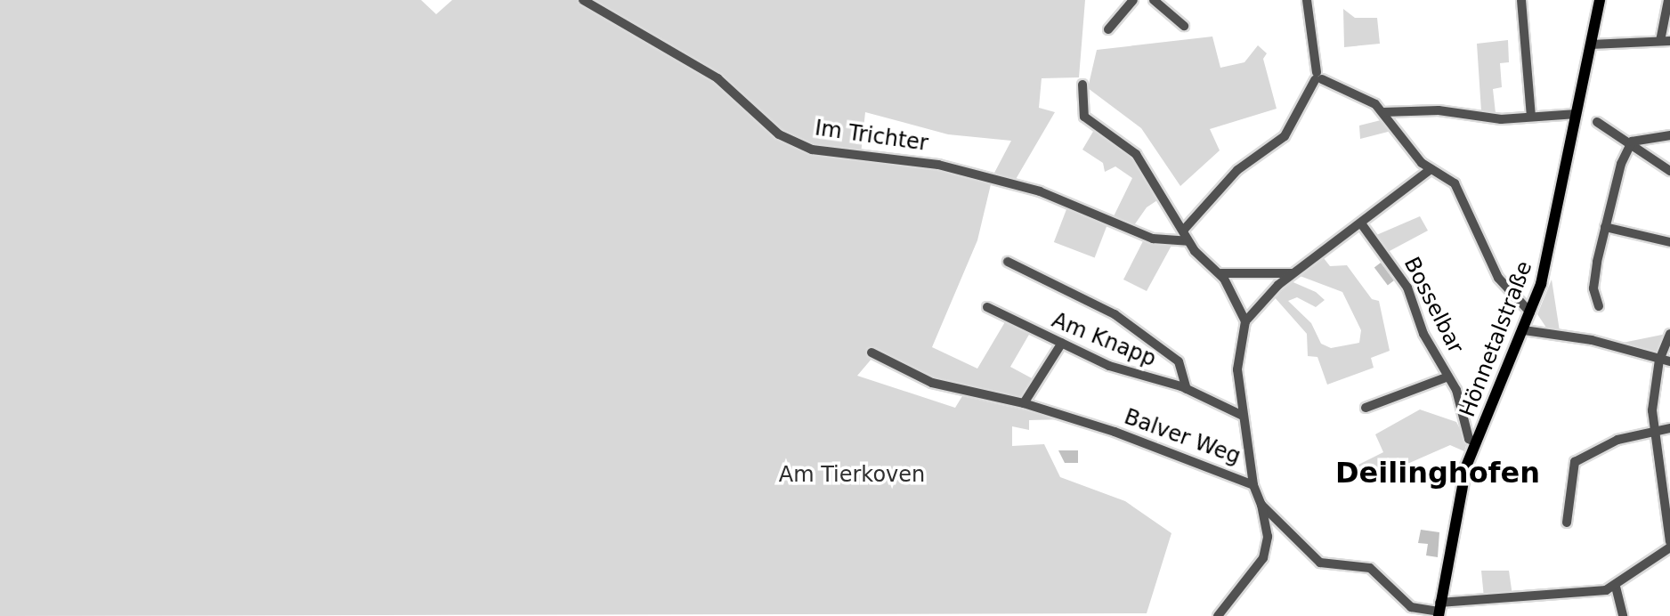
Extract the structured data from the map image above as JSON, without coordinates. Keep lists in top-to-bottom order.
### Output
{
  "streets": {
    "main road": ["Hönnetalstraße"],
    "street": [
      "Im Trichter",
      "Bosselbar",
      "Am Knapp",
      "Balver Weg"
    ]
  },
  "crossings": [
    ["Bosselbar", "Hönnetalstraße"],
    ["Hönnetalstraße", "Balver Weg"]
  ],
  "districts": ["Deilinghofen"],
  "parks": ["Am Tierkoven"]
}
